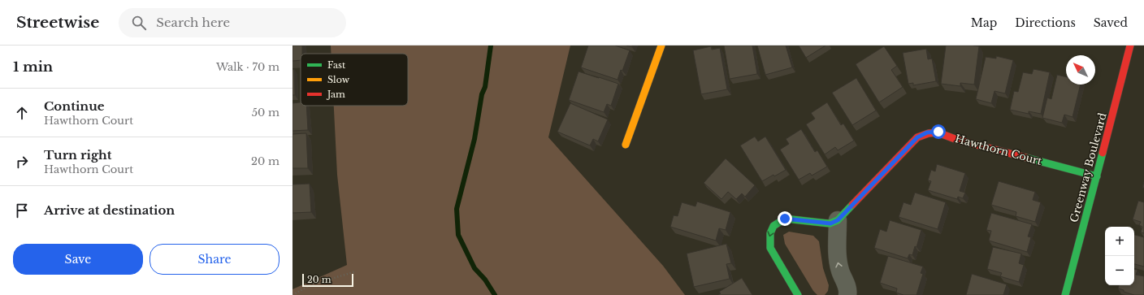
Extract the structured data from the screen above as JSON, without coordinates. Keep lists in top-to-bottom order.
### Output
{
  "streets": {
    "street": ["Hawthorn Court", "Greenway Boulevard"]
  },
  "crossings": [
    ["Hawthorn Court", "Greenway Boulevard"]
  ],
  "legend": ["Fast", "Slow", "Jam"],
  "scale_bar": "20 m",
  "north": "top left",
  "page": {
    "header": "Streetwise",
    "search": "Search here",
    "nav": ["Map", "Directions", "Saved"],
    "heading": ["1 min", "Walk · 70 m"],
    "list": [
      ["Continue", "Hawthorn Court", "50 m"],
      ["Turn right", "Hawthorn Court", "20 m"],
      "Arrive at destination"
    ],
    "map_buttons": ["+", "−"],
    "buttons": ["Save", "Share"],
    "scale": "20 m"
  }
}
